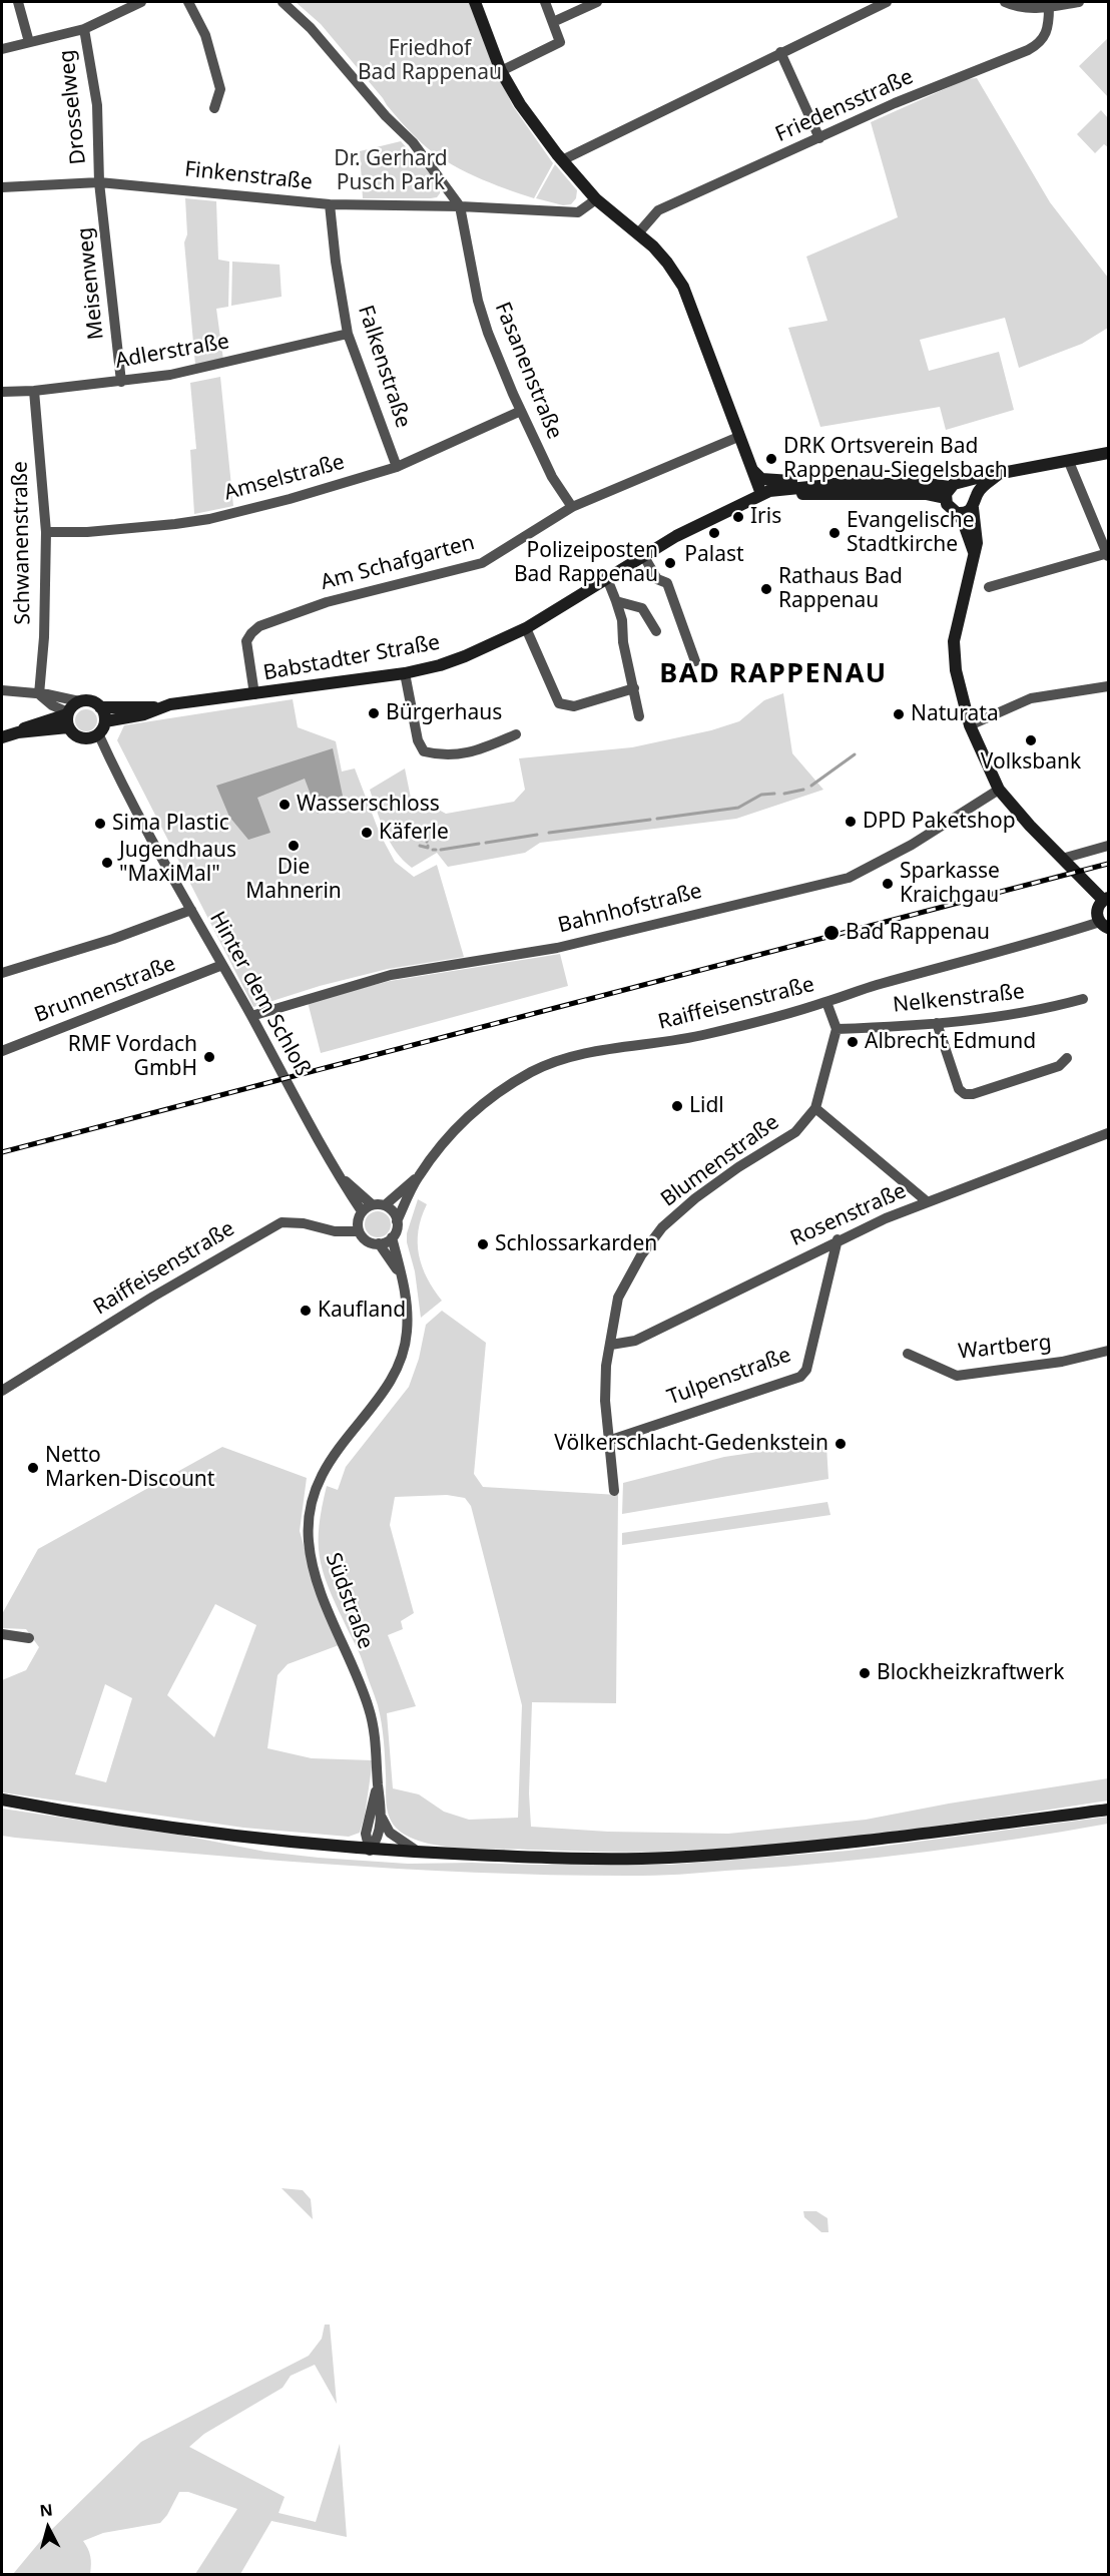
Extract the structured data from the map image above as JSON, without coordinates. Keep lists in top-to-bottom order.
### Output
{
  "streets": {
    "street": [
      "Friedensstraße",
      "Drosselweg",
      "Finkenstraße",
      "Meisenweg",
      "Adlerstraße",
      "Falkenstraße",
      "Fasanenstraße",
      "Amselstraße",
      "Schwanenstraße",
      "Am Schafgarten",
      "Babstadter Straße",
      "Bahnhofstraße",
      "Brunnenstraße",
      "Hinter dem Schloß",
      "Nelkenstraße",
      "Raiffeisenstraße",
      "Blumenstraße",
      "Rosenstraße",
      "Wartberg",
      "Tulpenstraße",
      "Südstraße"
    ]
  },
  "crossings": [
    ["Drosselweg", "Finkenstraße"],
    ["Drosselweg", "Meisenweg"],
    ["Finkenstraße", "Meisenweg"],
    ["Finkenstraße", "Falkenstraße"],
    ["Finkenstraße", "Fasanenstraße"],
    ["Meisenweg", "Adlerstraße"],
    ["Adlerstraße", "Falkenstraße"],
    ["Adlerstraße", "Schwanenstraße"],
    ["Falkenstraße", "Amselstraße"],
    ["Fasanenstraße", "Amselstraße"],
    ["Fasanenstraße", "Am Schafgarten"],
    ["Amselstraße", "Schwanenstraße"],
    ["Am Schafgarten", "Babstadter Straße"],
    ["Babstadter Straße", "Hinter dem Schloß"],
    ["Bahnhofstraße", "Hinter dem Schloß"],
    ["Brunnenstraße", "Hinter dem Schloß"],
    ["Hinter dem Schloß", "Raiffeisenstraße"],
    ["Hinter dem Schloß", "Südstraße"],
    ["Nelkenstraße", "Blumenstraße"],
    ["Raiffeisenstraße", "Südstraße"],
    ["Blumenstraße", "Rosenstraße"],
    ["Blumenstraße", "Tulpenstraße"],
    ["Rosenstraße", "Tulpenstraße"]
  ],
  "districts": ["BAD RAPPENAU"],
  "parks": ["Friedhof Bad Rappenau", "Dr. Gerhard Pusch Park"],
  "places": [
    "DRK Ortsverein Bad Rappenau-Siegelsbach",
    "Iris",
    "Palast",
    "Evangelische Stadtkirche",
    "Polizeiposten Bad Rappenau",
    "Rathaus Bad Rappenau",
    "Bürgerhaus",
    "Naturata",
    "Volksbank",
    "Wasserschloss",
    "DPD Paketshop",
    "Sima Plastic",
    "Käferle",
    "Die Mahnerin",
    "Jugendhaus \"MaxiMal\"",
    "Sparkasse Kraichgau",
    "Bad Rappenau",
    "Albrecht Edmund",
    "RMF Vordach GmbH",
    "Lidl",
    "Schlossarkarden",
    "Kaufland",
    "Völkerschlacht-Gedenkstein",
    "Netto Marken-Discount",
    "Blockheizkraftwerk"
  ],
  "north": "top"
}
